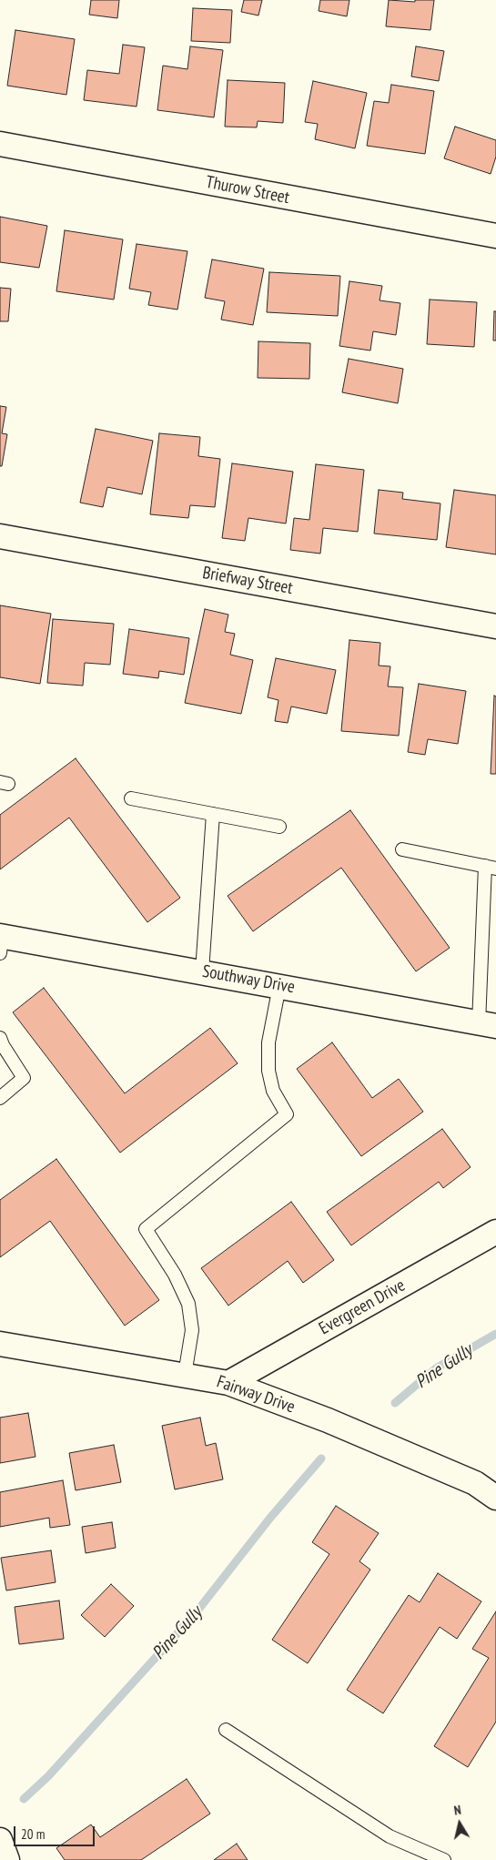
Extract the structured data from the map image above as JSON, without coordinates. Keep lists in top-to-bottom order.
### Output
{
  "streets": {
    "street": [
      "Thurow Street",
      "Briefway Street",
      "Southway Drive",
      "Evergreen Drive",
      "Fairway Drive"
    ]
  },
  "crossings": [
    ["Evergreen Drive", "Fairway Drive"]
  ],
  "water": ["Pine Gully"],
  "scale_bar": "20 m",
  "north": "top"
}
